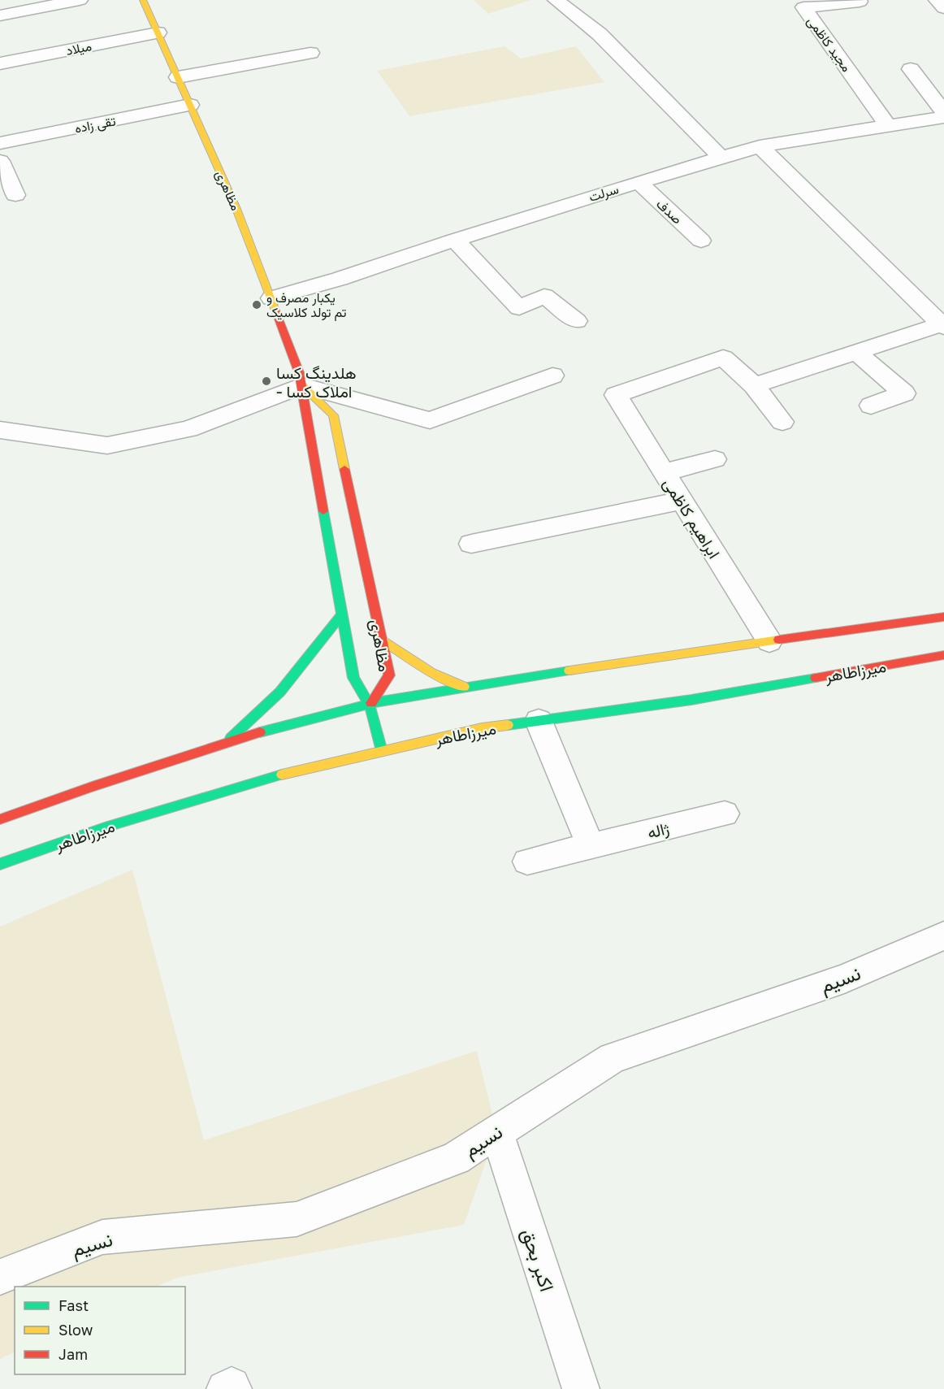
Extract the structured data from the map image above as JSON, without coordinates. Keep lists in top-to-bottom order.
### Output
{
  "streets": {
    "main road": ["مظاهری", "میرزاطاهر"],
    "street": [
      "مجید کاظمی",
      "میلاد",
      "تقی زاده",
      "سرلت",
      "صدف",
      "ابراهیم کاظمی",
      "ژاله",
      "نسیم",
      "اکبر بحق"
    ]
  },
  "crossings": [
    ["مجید کاظمی", "سرلت"],
    ["میلاد", "مظاهری"],
    ["تقی زاده", "مظاهری"],
    ["مظاهری", "سرلت"],
    ["سرلت", "صدف"],
    ["نسیم", "اکبر بحق"]
  ],
  "places": ["یکبار مصرف و تم تولد کلاسیک", "هلدینگ کسا - املاک کسا"],
  "legend": ["Fast", "Slow", "Jam"]
}
